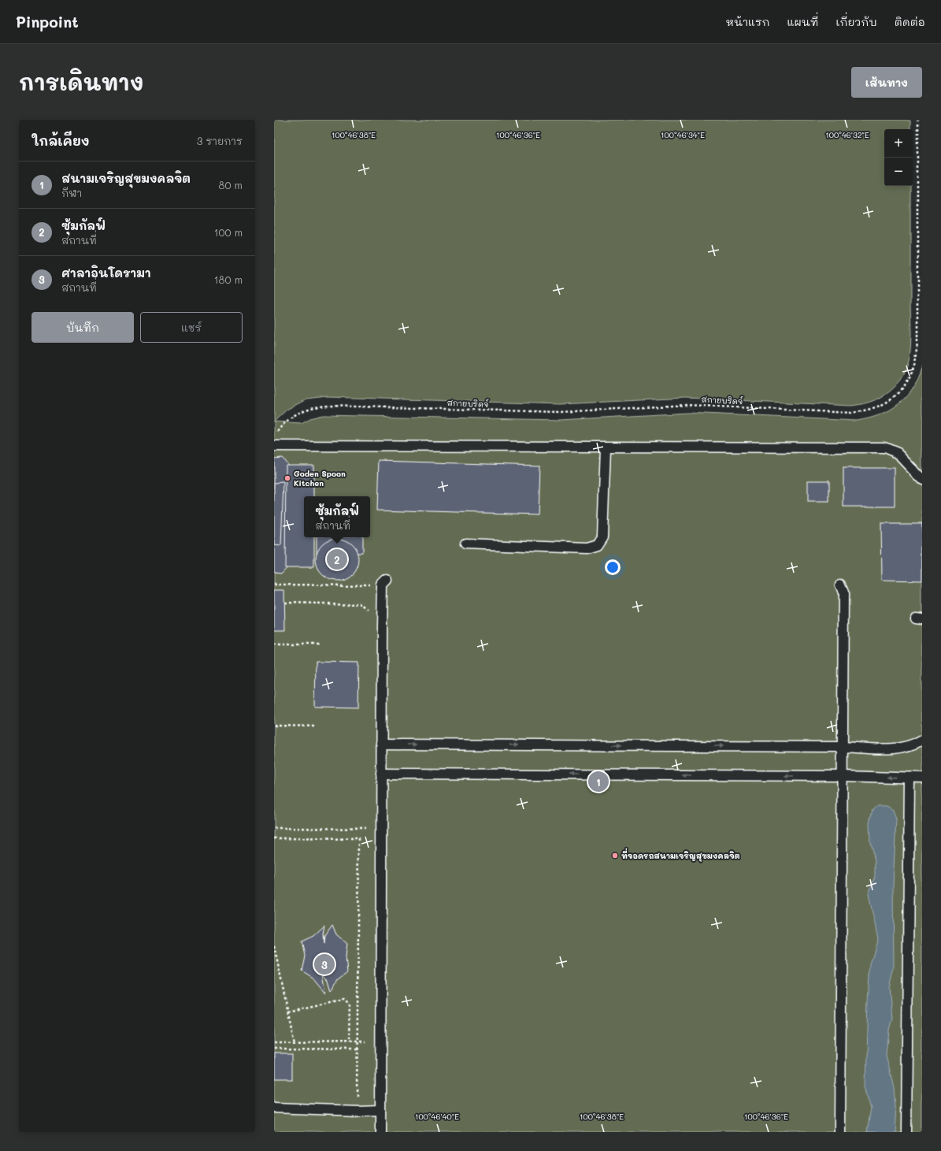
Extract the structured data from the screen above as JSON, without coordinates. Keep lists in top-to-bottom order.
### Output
{
  "streets": {
    "path": ["สกายบริดจ์"]
  },
  "places": ["Goden Spoon Kitchen", "ที่จอดรถสนามเจริญสุขมงคลจิต"],
  "page": {
    "header": "Pinpoint",
    "nav": [
      "หน้าแรก",
      "แผนที่",
      "เกี่ยวกับ",
      "ติดต่อ"
    ],
    "buttons": [
      "เส้นทาง",
      ["บันทึก", "แชร์"]
    ],
    "title": "การเดินทาง",
    "heading": ["ใกล้เคียง", "3 รายการ"],
    "map_buttons": ["+", "−"],
    "list": [
      {
        "mark": "1",
        "name": "สนามเจริญสุขมงคลจิต",
        "note": "กีฬา",
        "value": "80 m"
      },
      {
        "mark": "2",
        "name": "ซุ้มกัลฟ์",
        "note": "สถานที่",
        "value": "100 m"
      },
      {
        "mark": "3",
        "name": "ศาลาอินโดรามา",
        "note": "สถานที่",
        "value": "180 m"
      }
    ],
    "popup": ["ซุ้มกัลฟ์", "สถานที่"],
    "pins": ["2", "1", "3"]
  },
  "coordinates": [
    "100°46'34\"E",
    "100°46'38\"E",
    "100°46'36\"E",
    "100°46'32\"E",
    "100°46'40\"E"
  ]
}
